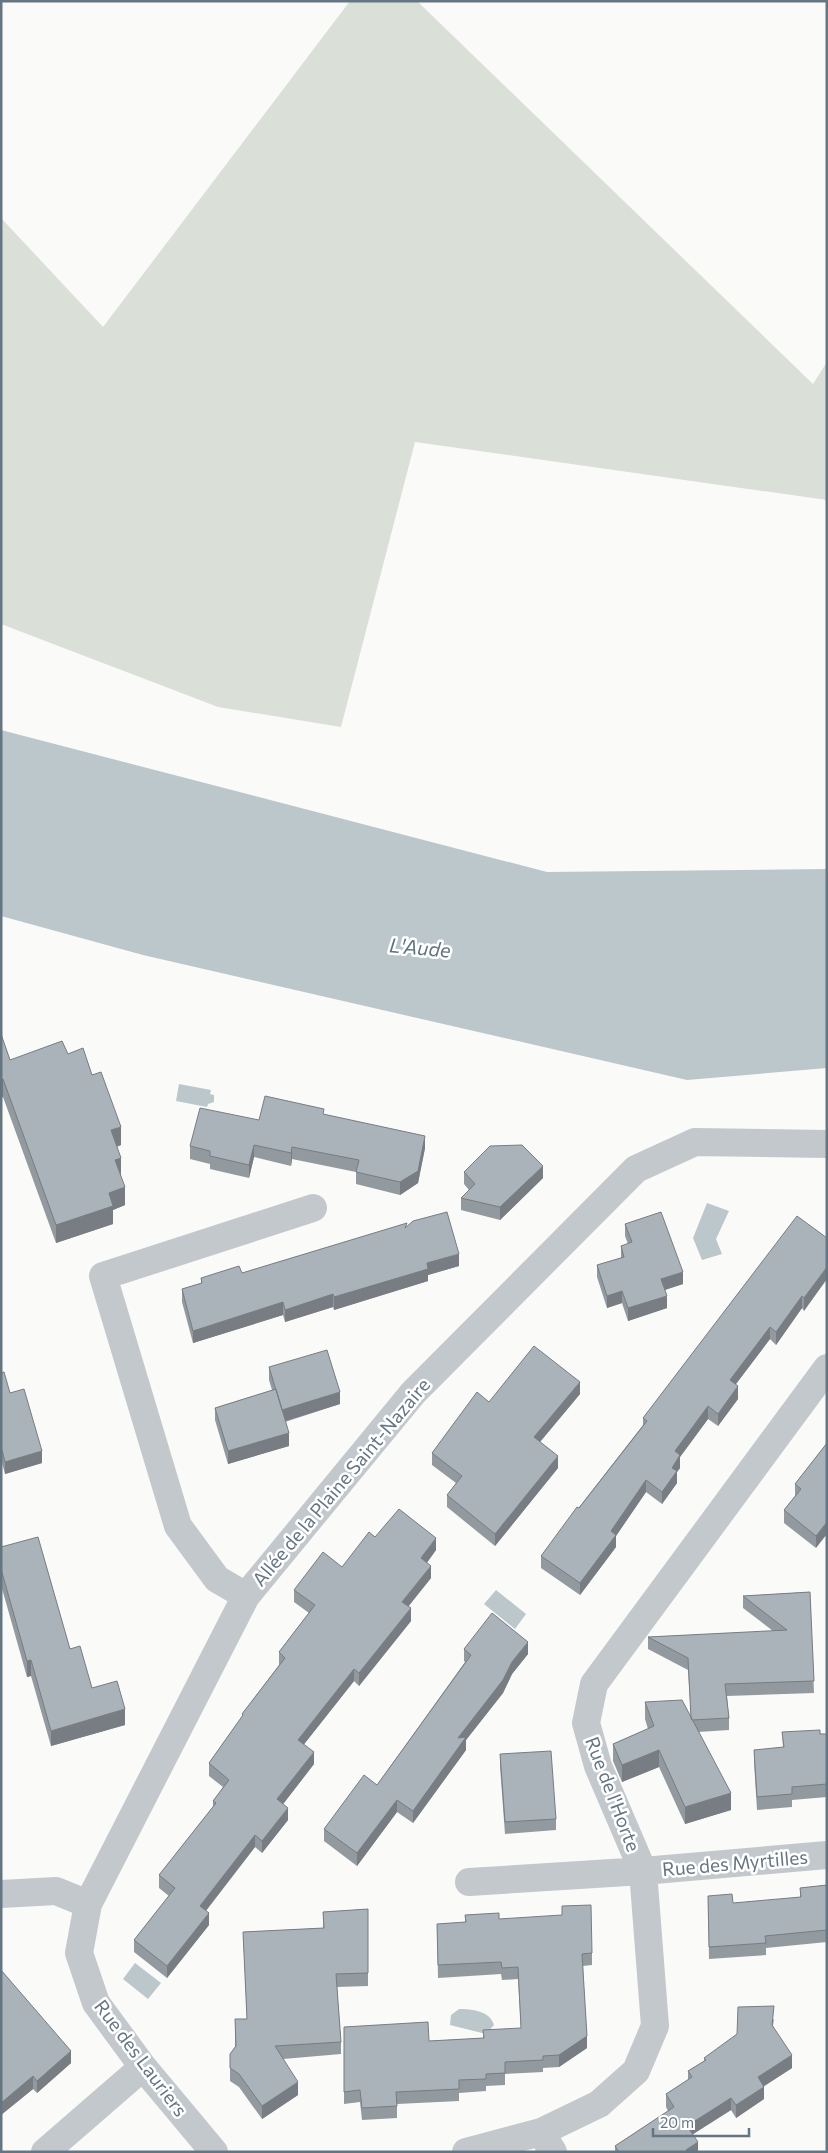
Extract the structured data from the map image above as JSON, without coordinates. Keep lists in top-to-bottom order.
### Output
{
  "streets": {
    "street": [
      "Allée de la Plaine Saint-Nazaire",
      "Rue de l'Horte",
      "Rue des Myrtilles",
      "Rue des Lauriers"
    ]
  },
  "crossings": [
    ["Allée de la Plaine Saint-Nazaire", "Rue des Lauriers"],
    ["Rue de l'Horte", "Rue des Myrtilles"]
  ],
  "water": ["L'Aude"],
  "scale_bar": "20 m"
}
